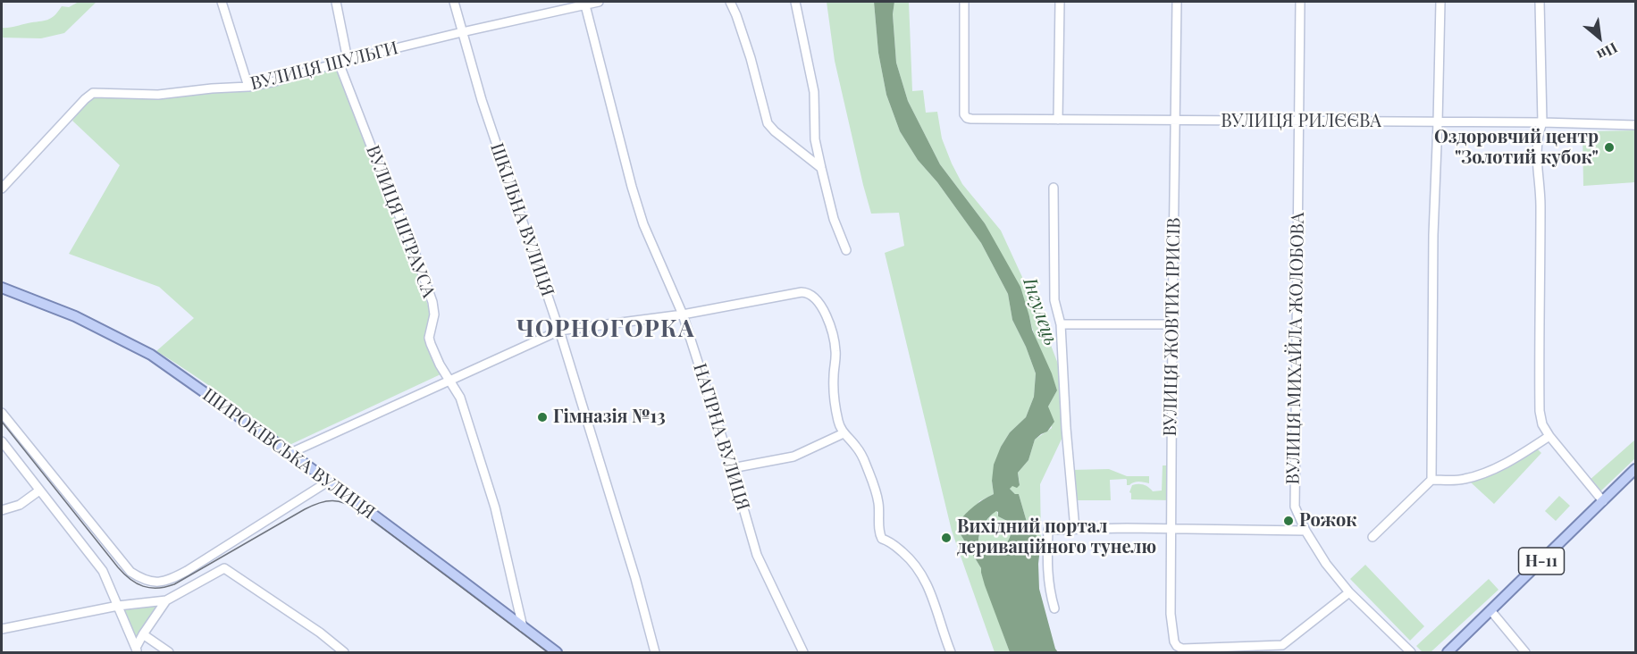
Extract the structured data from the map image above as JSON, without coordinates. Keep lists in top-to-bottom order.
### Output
{
  "streets": {
    "main road": ["ШИРОКІВСЬКА ВУЛИЦЯ", "Н-11"],
    "street": [
      "ВУЛИЦЯ ШУЛЬГИ",
      "ВУЛИЦЯ РИЛЄЄВА",
      "ШКІЛЬНА ВУЛИЦЯ",
      "ВУЛИЦЯ ШТРАУСА",
      "ВУЛИЦЯ ЖОВТИХ ІРИСІВ",
      "ВУЛИЦЯ МИХАЙЛА ЖОЛОБОВА",
      "НАГІРНА ВУЛИЦЯ"
    ]
  },
  "crossings": [
    ["ВУЛИЦЯ ШУЛЬГИ", "ШКІЛЬНА ВУЛИЦЯ"],
    ["ВУЛИЦЯ ШУЛЬГИ", "ВУЛИЦЯ ШТРАУСА"],
    ["ВУЛИЦЯ ШУЛЬГИ", "НАГІРНА ВУЛИЦЯ"],
    ["ВУЛИЦЯ РИЛЄЄВА", "ВУЛИЦЯ ЖОВТИХ ІРИСІВ"],
    ["ВУЛИЦЯ РИЛЄЄВА", "ВУЛИЦЯ МИХАЙЛА ЖОЛОБОВА"],
    ["ВУЛИЦЯ ШТРАУСА", "ШИРОКІВСЬКА ВУЛИЦЯ"],
    ["ВУЛИЦЯ ЖОВТИХ ІРИСІВ", "ВУЛИЦЯ МИХАЙЛА ЖОЛОБОВА"]
  ],
  "districts": ["ЧОРНОГОРКА"],
  "water": ["Інгулець"],
  "places": [
    "Оздоровчий центр \"Золотий кубок\"",
    "Гімназія №13",
    "Рожок",
    "Вихідний портал дериваційного тунелю"
  ],
  "north": "bottom right"
}
